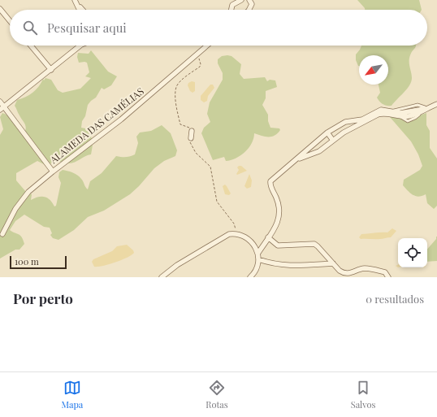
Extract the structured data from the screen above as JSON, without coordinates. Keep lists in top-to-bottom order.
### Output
{
  "streets": {
    "street": ["ALAMEDA DAS CAMÉLIAS"]
  },
  "scale_bar": "100 m",
  "north": "bottom left",
  "page": {
    "search": "Pesquisar aqui",
    "scale": "100 m",
    "heading": ["Por perto", "0 resultados"],
    "nav": ["Mapa", "Rotas", "Salvos"]
  }
}
